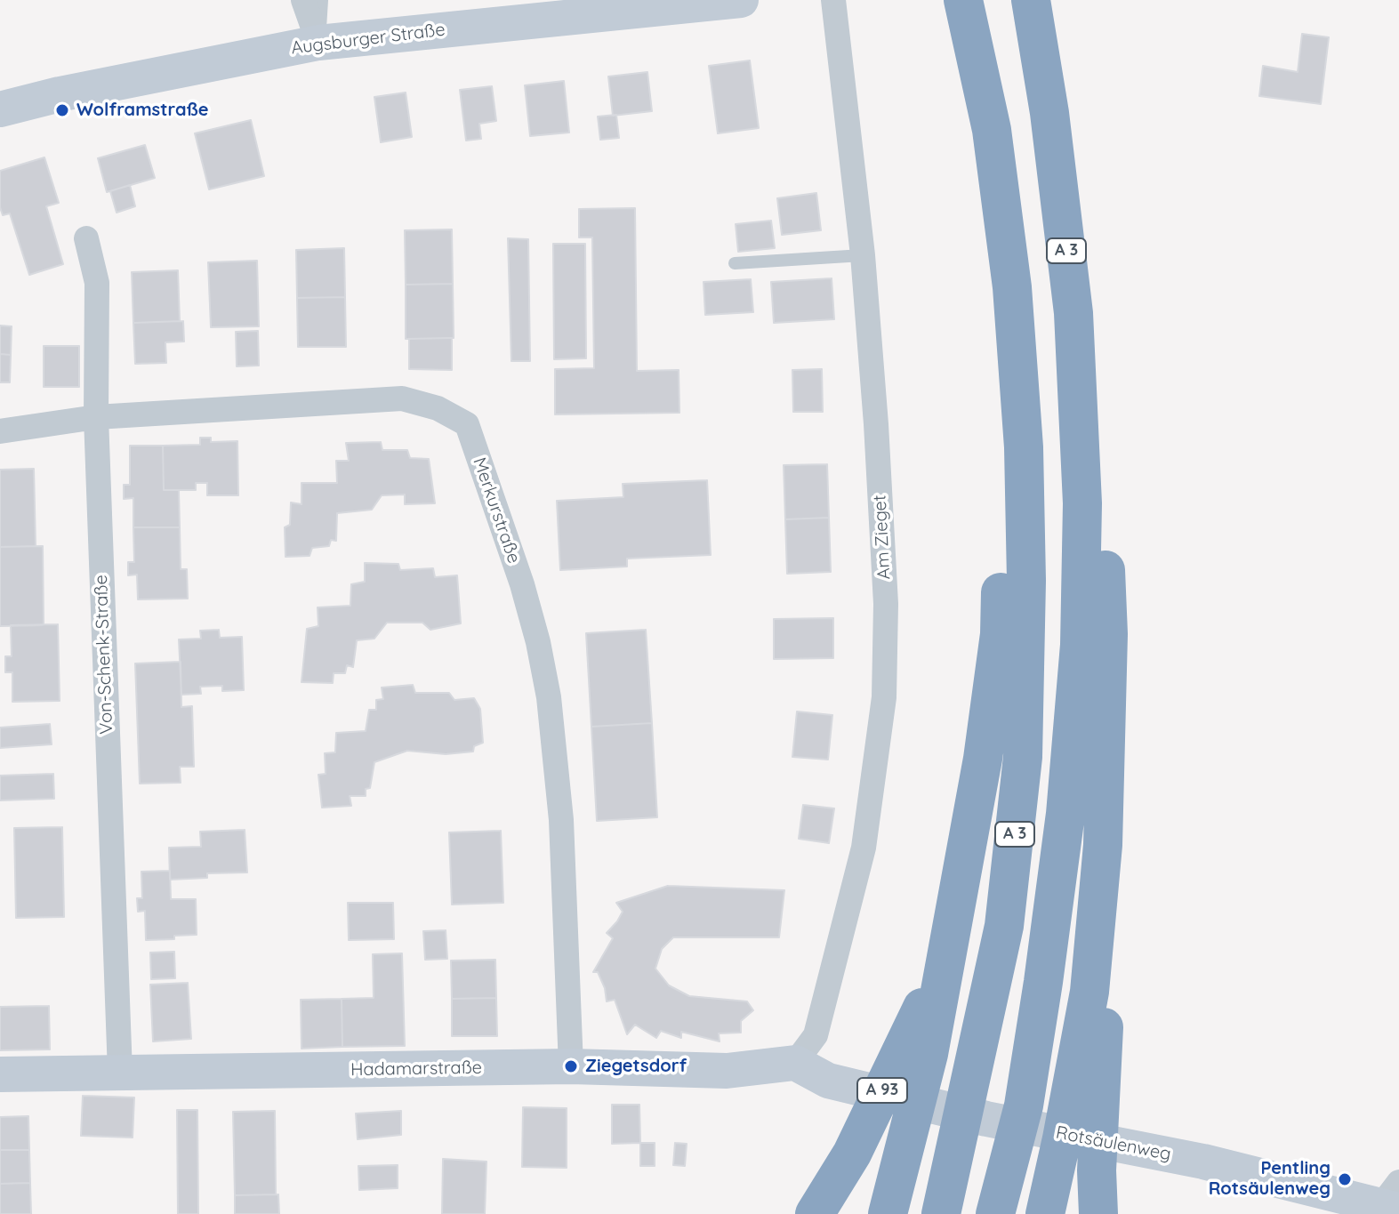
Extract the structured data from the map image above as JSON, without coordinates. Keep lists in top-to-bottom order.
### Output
{
  "streets": {
    "highway": ["A 3", "A 93"],
    "street": [
      "Augsburger Straße",
      "Merkurstraße",
      "Am Zieget",
      "Von-Schenk-Straße",
      "Hadamarstraße",
      "Rotsäulenweg"
    ]
  },
  "crossings": [
    ["Merkurstraße", "Von-Schenk-Straße"],
    ["Merkurstraße", "Hadamarstraße"],
    ["Am Zieget", "Hadamarstraße"],
    ["Am Zieget", "Rotsäulenweg"],
    ["Von-Schenk-Straße", "Hadamarstraße"],
    ["Hadamarstraße", "Rotsäulenweg"]
  ],
  "places": ["Wolframstraße", "Ziegetsdorf", "Pentling Rotsäulenweg"]
}
